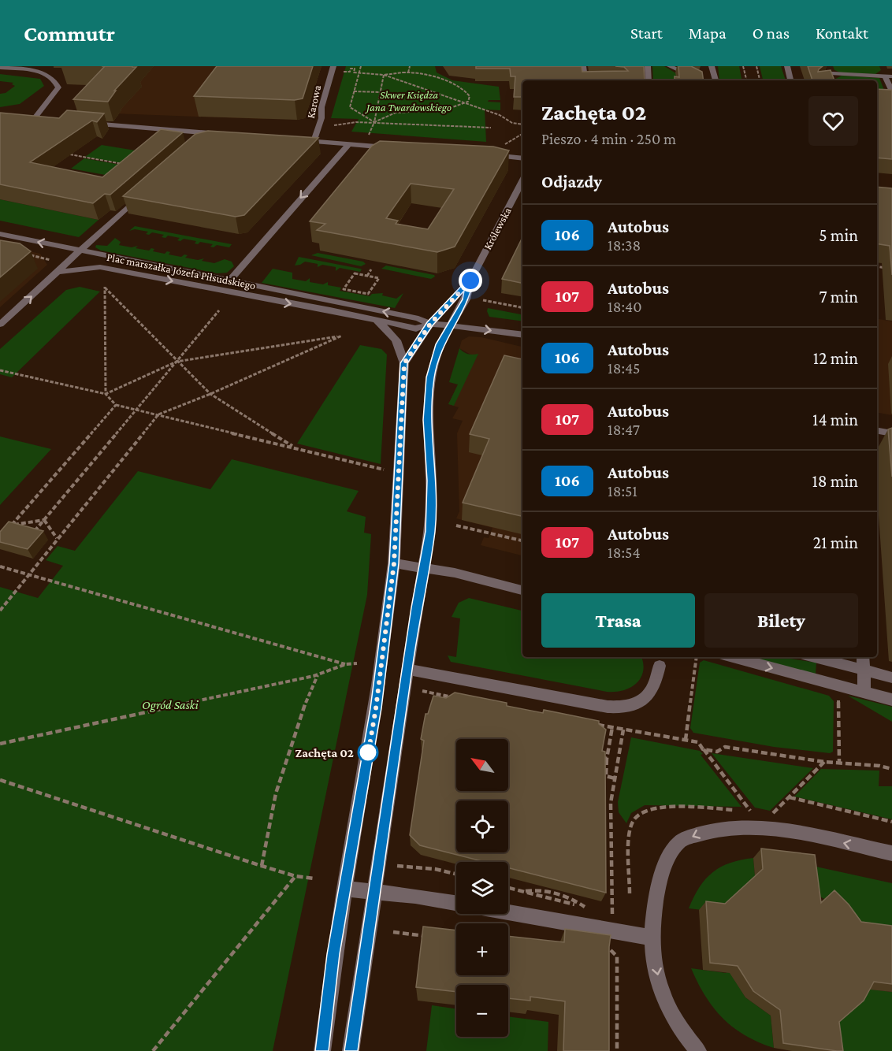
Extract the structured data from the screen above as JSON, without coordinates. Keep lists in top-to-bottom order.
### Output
{
  "streets": {
    "street": ["Karowa", "Królewska", "Plac marszałka Józefa Piłsudskiego"]
  },
  "crossings": [
    ["Królewska", "Plac marszałka Józefa Piłsudskiego"]
  ],
  "parks": ["Skwer Księdza Jana Twardowskiego", "Ogród Saski"],
  "places": ["Zachęta 02"],
  "lines": ["bus line 106"],
  "north": "top left",
  "page": {
    "header": "Commutr",
    "nav": [
      "Start",
      "Mapa",
      "O nas",
      "Kontakt"
    ],
    "heading": [
      ["Zachęta 02", "Pieszo · 4 min · 250 m"],
      "Odjazdy"
    ],
    "list": [
      {
        "mark": "106",
        "name": "Autobus",
        "note": "18:38",
        "value": "5 min"
      },
      {
        "mark": "107",
        "name": "Autobus",
        "note": "18:40",
        "value": "7 min"
      },
      {
        "mark": "106",
        "name": "Autobus",
        "note": "18:45",
        "value": "12 min"
      },
      {
        "mark": "107",
        "name": "Autobus",
        "note": "18:47",
        "value": "14 min"
      },
      {
        "mark": "106",
        "name": "Autobus",
        "note": "18:51",
        "value": "18 min"
      },
      {
        "mark": "107",
        "name": "Autobus",
        "note": "18:54",
        "value": "21 min"
      }
    ],
    "buttons": ["Trasa", "Bilety"],
    "map_buttons": ["+", "−"]
  }
}
